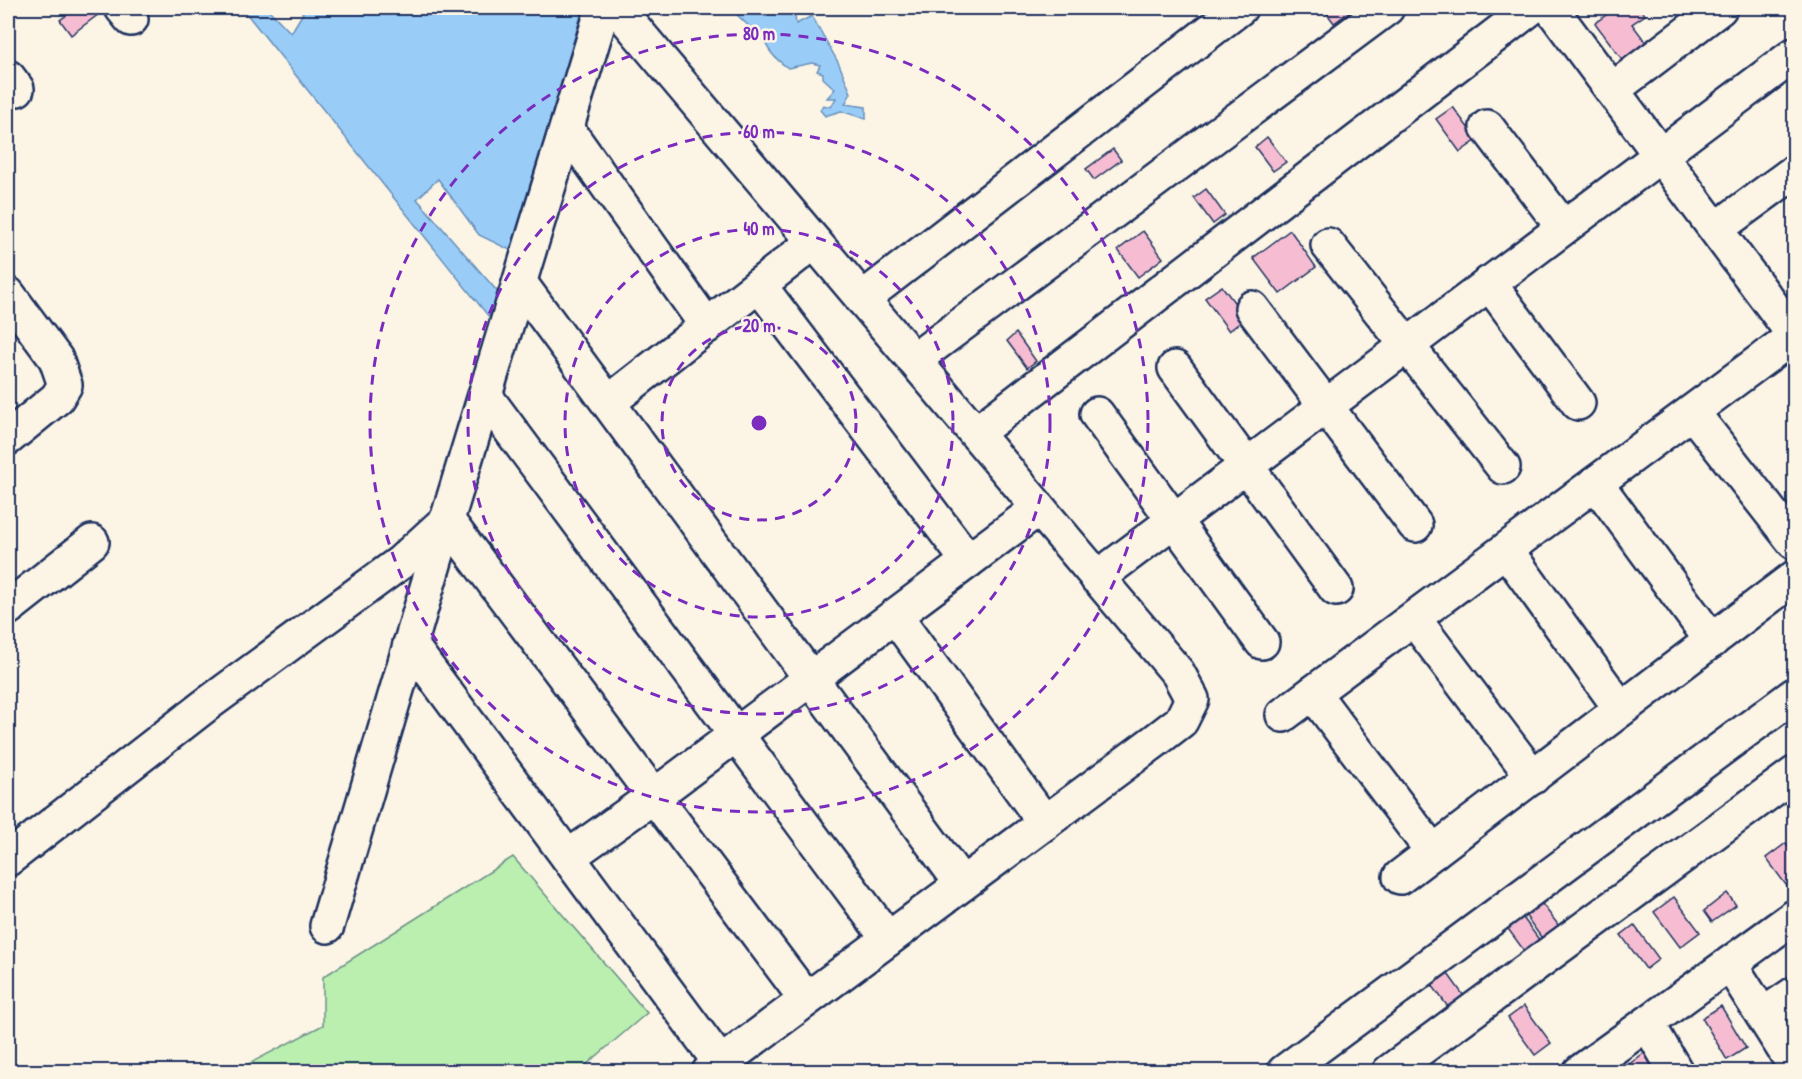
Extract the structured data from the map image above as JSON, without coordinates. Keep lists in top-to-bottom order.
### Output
{
  "rings": [
    "80 m",
    "60 m",
    "40 m",
    "20 m"
  ]
}
